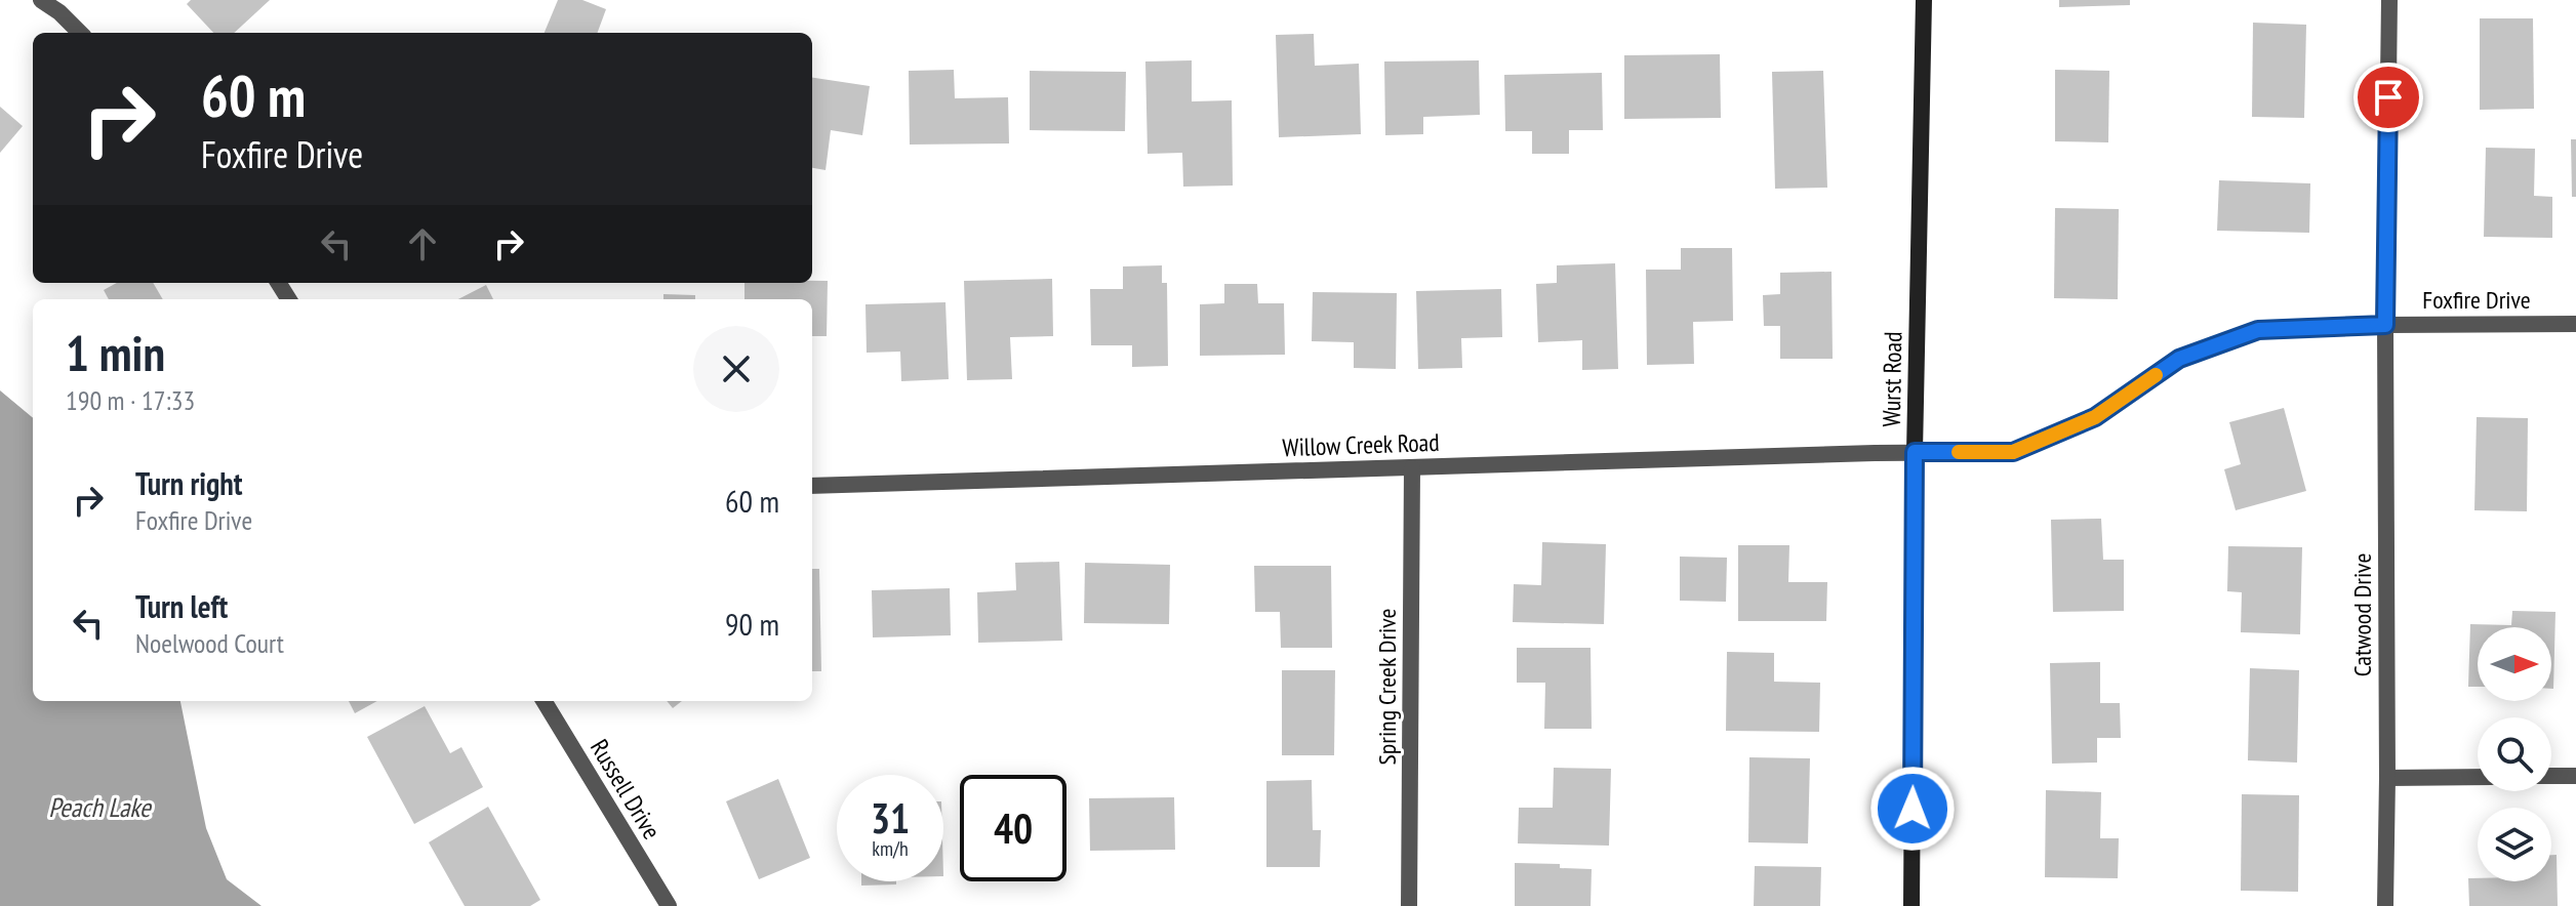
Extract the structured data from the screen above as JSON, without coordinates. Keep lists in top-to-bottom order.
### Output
{
  "streets": {
    "street": [
      "Foxfire Drive",
      "Wurst Road",
      "Willow Creek Road",
      "Catwood Drive",
      "Spring Creek Drive",
      "Russell Drive"
    ]
  },
  "crossings": [
    ["Foxfire Drive", "Wurst Road"],
    ["Foxfire Drive", "Willow Creek Road"],
    ["Foxfire Drive", "Catwood Drive"],
    ["Wurst Road", "Willow Creek Road"],
    ["Willow Creek Road", "Spring Creek Drive"]
  ],
  "water": ["Peach Lake"],
  "north": "right",
  "page": {
    "turn": ["60 m", "Foxfire Drive"],
    "heading": ["1 min", "190 m · 17:33"],
    "list": [
      {
        "name": "Turn right",
        "note": "Foxfire Drive",
        "value": "60 m"
      },
      {
        "name": "Turn left",
        "note": "Noelwood Court",
        "value": "90 m"
      }
    ],
    "speed": "31 km/h",
    "limit": "40"
  }
}
